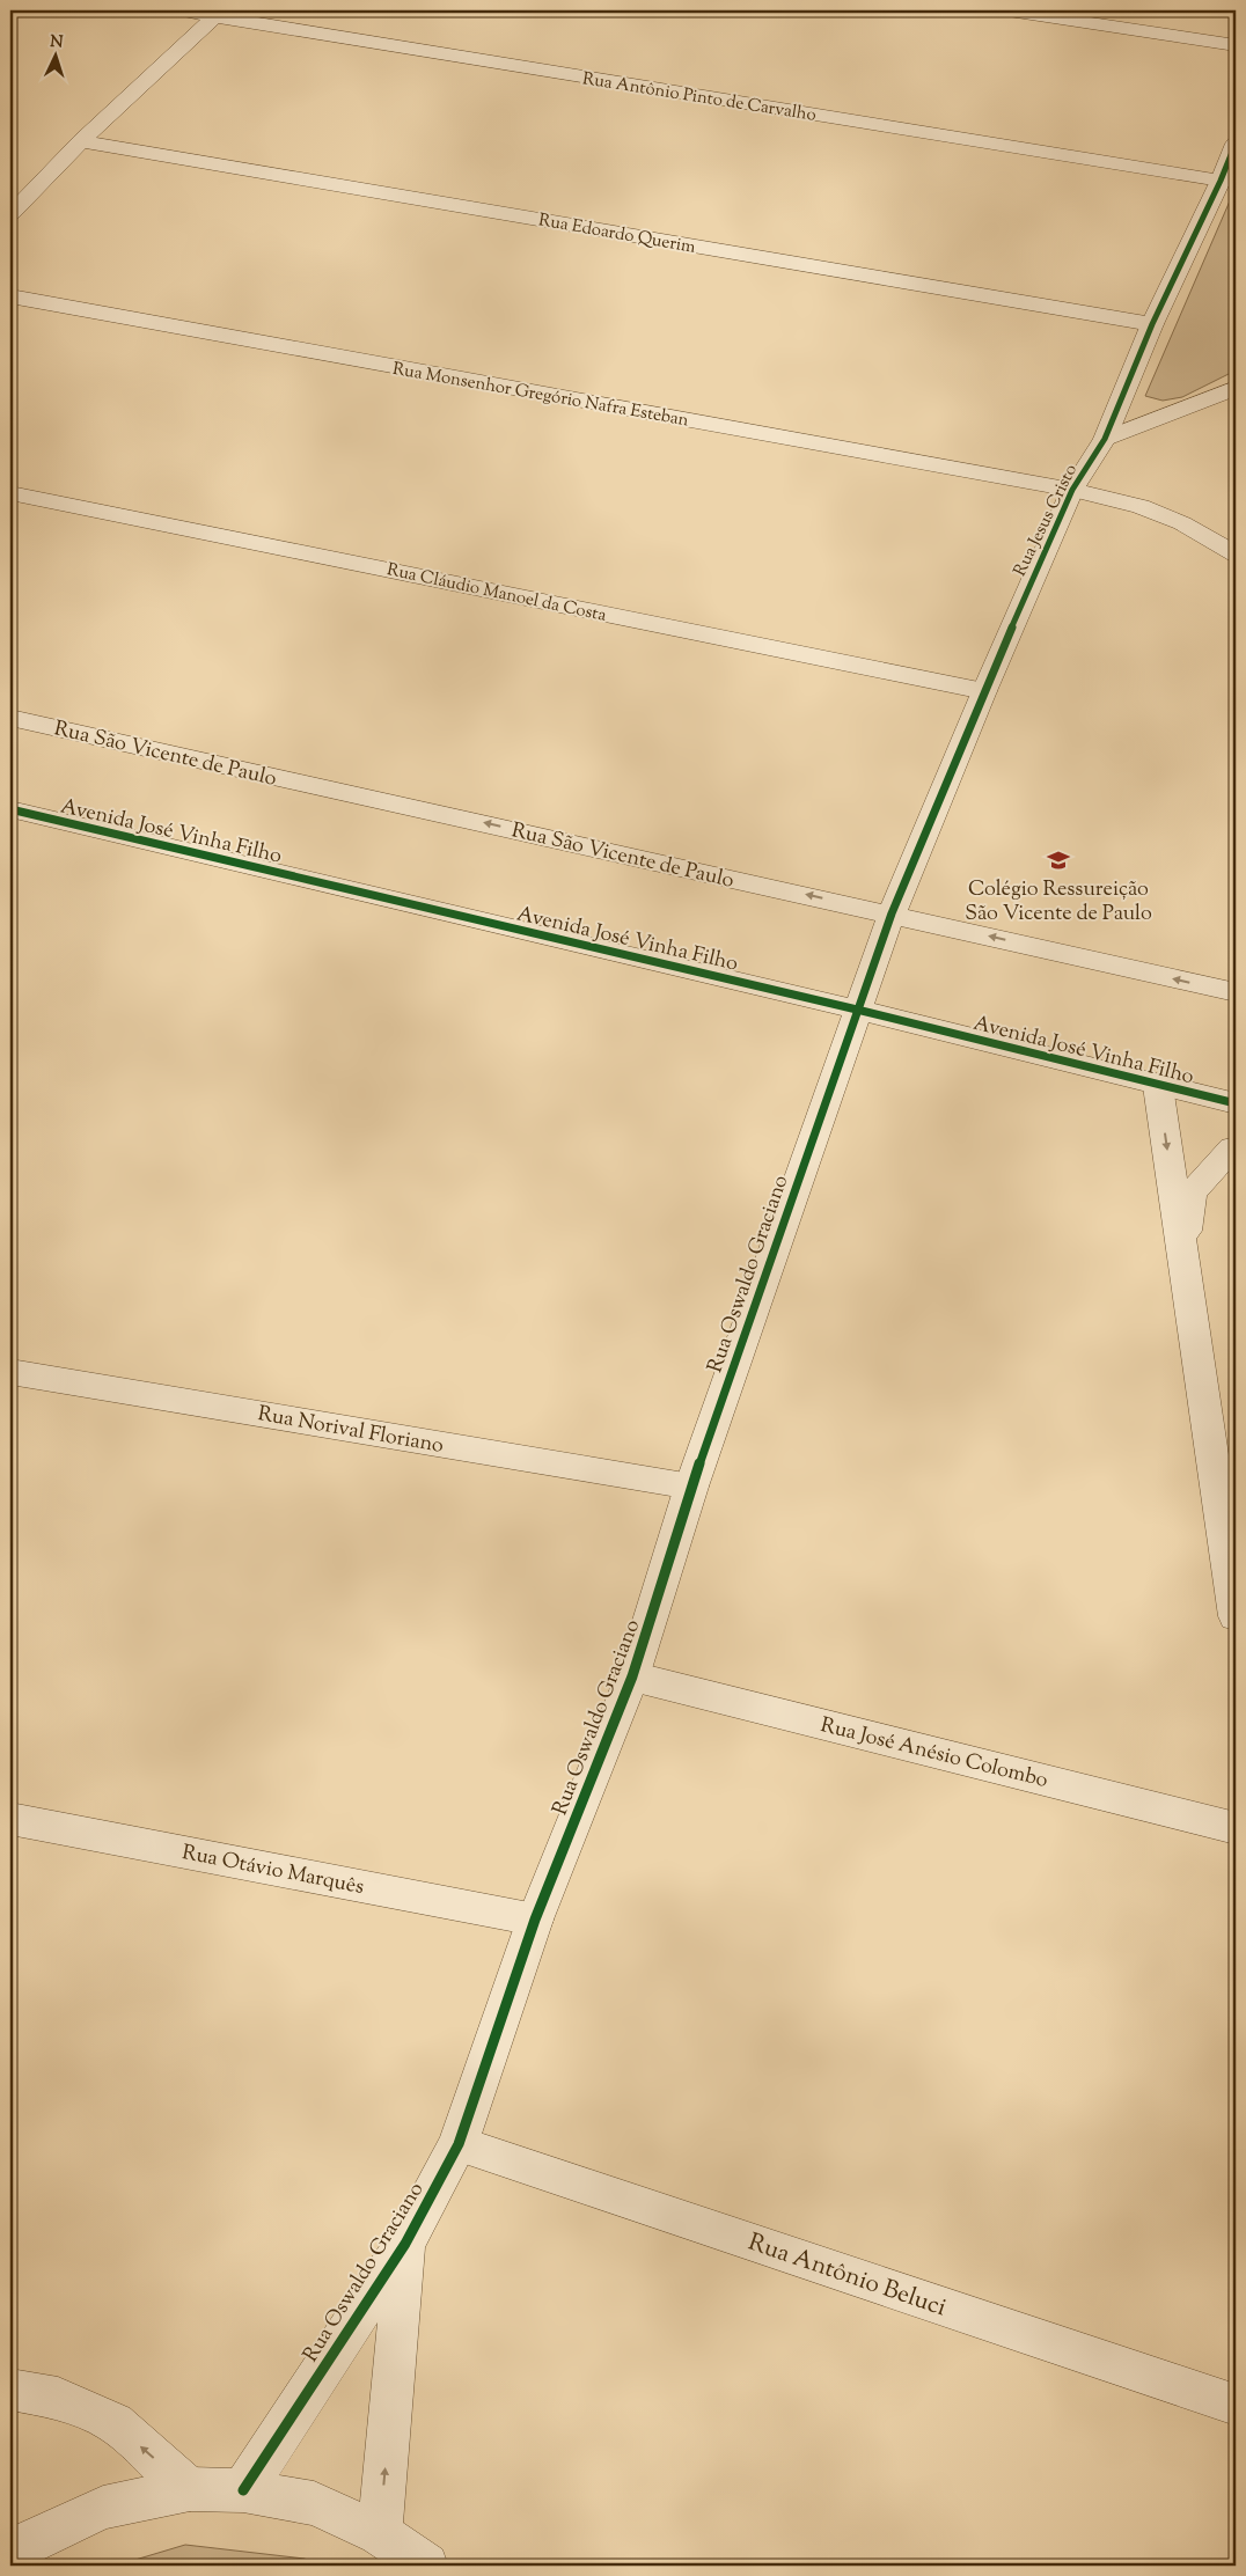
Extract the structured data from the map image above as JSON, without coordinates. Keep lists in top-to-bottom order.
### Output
{
  "streets": {
    "street": [
      "Rua Antônio Pinto de Carvalho",
      "Rua Edoardo Querim",
      "Rua Monsenhor Gregório Nafra Esteban",
      "Rua Jesus Cristo",
      "Rua Cláudio Manoel da Costa",
      "Rua São Vicente de Paulo",
      "Avenida José Vinha Filho",
      "Rua Oswaldo Graciano",
      "Rua Norival Floriano",
      "Rua José Anésio Colombo",
      "Rua Otávio Marquês",
      "Rua Antônio Beluci"
    ]
  },
  "crossings": [
    ["Rua Antônio Pinto de Carvalho", "Rua Jesus Cristo"],
    ["Rua Edoardo Querim", "Rua Jesus Cristo"],
    ["Rua Monsenhor Gregório Nafra Esteban", "Rua Jesus Cristo"],
    ["Rua Jesus Cristo", "Rua Cláudio Manoel da Costa"],
    ["Rua Jesus Cristo", "Rua São Vicente de Paulo"],
    ["Rua Jesus Cristo", "Rua Oswaldo Graciano"],
    ["Rua São Vicente de Paulo", "Rua Oswaldo Graciano"],
    ["Avenida José Vinha Filho", "Rua Oswaldo Graciano"],
    ["Rua Oswaldo Graciano", "Rua Norival Floriano"],
    ["Rua Oswaldo Graciano", "Rua José Anésio Colombo"],
    ["Rua Oswaldo Graciano", "Rua Otávio Marquês"],
    ["Rua Oswaldo Graciano", "Rua Antônio Beluci"]
  ],
  "one_way": ["Rua São Vicente de Paulo"],
  "places": {
    "school or university": ["Colégio Ressureição São Vicente de Paulo"]
  },
  "north": "top"
}
